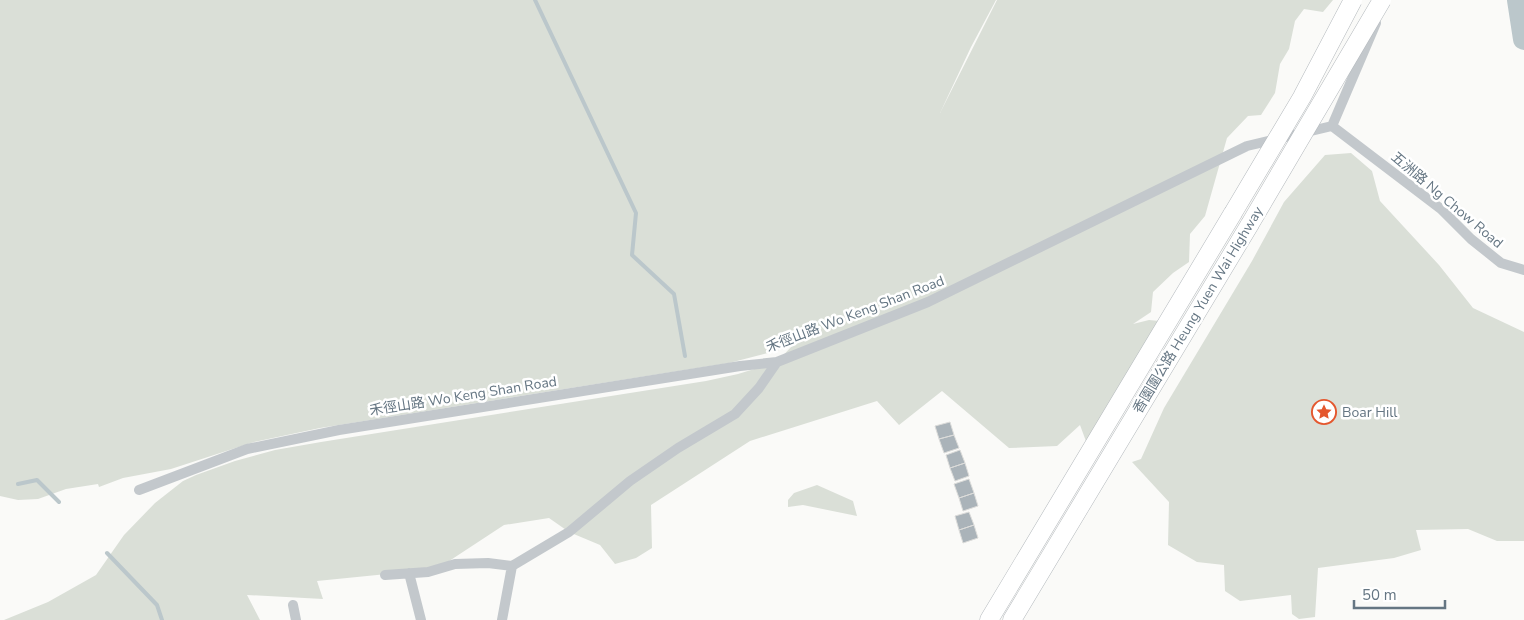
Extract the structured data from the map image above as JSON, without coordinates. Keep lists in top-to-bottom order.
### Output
{
  "streets": {
    "highway": ["香園圍公路 Heung Yuen Wai Highway"],
    "street": ["五洲路 Ng Chow Road", "禾徑山路 Wo Keng Shan Road"]
  },
  "crossings": [
    ["五洲路 Ng Chow Road", "禾徑山路 Wo Keng Shan Road"]
  ],
  "places": {
    "place": ["Boar Hill"]
  },
  "scale_bar": "50 m"
}
